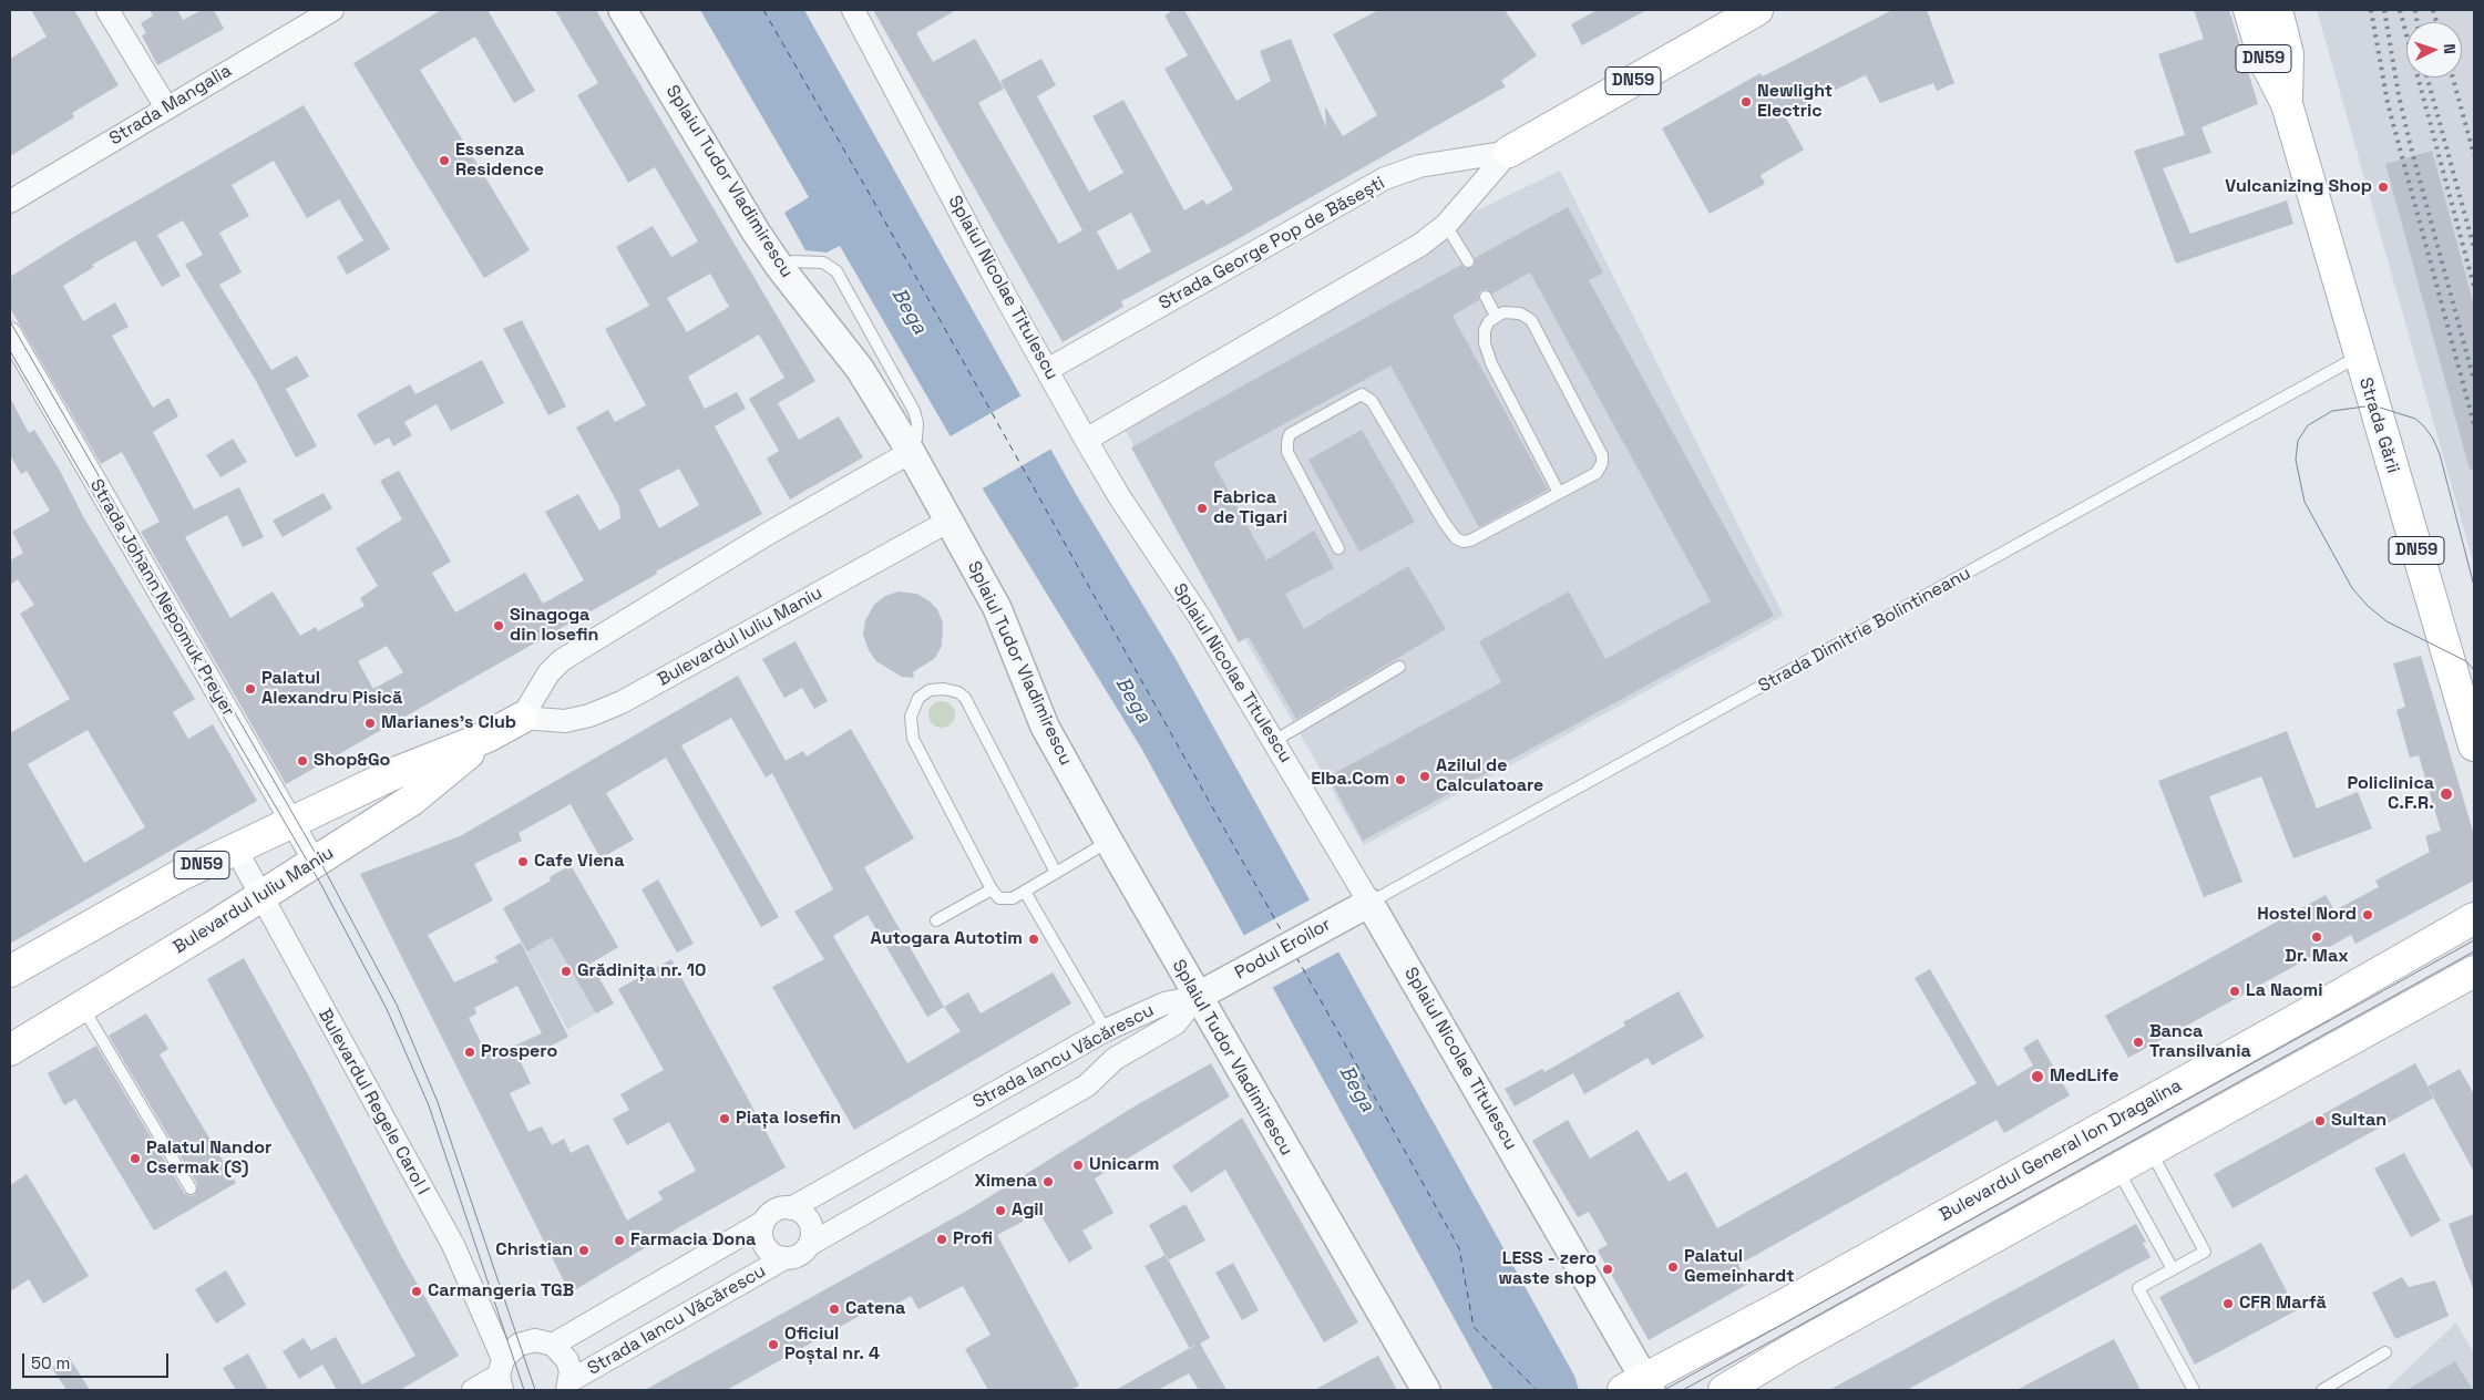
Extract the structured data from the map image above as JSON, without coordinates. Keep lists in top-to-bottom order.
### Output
{
  "streets": {
    "main road": [
      "DN59",
      "Strada George Pop de Băsești",
      "Strada Gării",
      "Bulevardul Iuliu Maniu",
      "Bulevardul General Ion Dragalina"
    ],
    "street": [
      "Strada Mangalia",
      "Splaiul Tudor Vladimirescu",
      "Splaiul Nicolae Titulescu",
      "Strada Johann Nepomuk Preyer",
      "Podul Eroilor",
      "Strada Iancu Văcărescu",
      "Bulevardul Regele Carol I"
    ],
    "lane": ["Strada Dimitrie Bolintineanu"]
  },
  "crossings": [
    ["Splaiul Tudor Vladimirescu", "Bulevardul Iuliu Maniu"],
    ["Splaiul Tudor Vladimirescu", "Podul Eroilor"],
    ["Splaiul Tudor Vladimirescu", "Strada Iancu Văcărescu"],
    ["Strada George Pop de Băsești", "Splaiul Nicolae Titulescu"],
    ["Splaiul Nicolae Titulescu", "Strada Dimitrie Bolintineanu"],
    ["Splaiul Nicolae Titulescu", "Podul Eroilor"],
    ["Splaiul Nicolae Titulescu", "Bulevardul General Ion Dragalina"],
    ["Strada Gării", "Strada Dimitrie Bolintineanu"],
    ["Strada Johann Nepomuk Preyer", "Bulevardul Iuliu Maniu"],
    ["Strada Dimitrie Bolintineanu", "Podul Eroilor"],
    ["Bulevardul Iuliu Maniu", "Bulevardul Regele Carol I"],
    ["Podul Eroilor", "Strada Iancu Văcărescu"]
  ],
  "water": ["Bega"],
  "places": [
    "Newlight Electric",
    "Essenza Residence",
    "Vulcanizing Shop",
    "Fabrica de Tigari",
    "Sinagoga din Iosefin",
    "Palatul Alexandru Pisică",
    "Marianes's Club",
    "Shop&Go",
    "Azilul de Calculatoare",
    "Elba.Com",
    "Policlinica C.F.R.",
    "Cafe Viena",
    "Hostel Nord",
    "Dr. Max",
    "Autogara Autotim",
    "Grădinița nr. 10",
    "La Naomi",
    "Banca Transilvania",
    "Prospero",
    "MedLife",
    "Piața Iosefin",
    "Sultan",
    "Palatul Nandor Csermak (S)",
    "Unicarm",
    "Ximena",
    "Agil",
    "Profi",
    "Farmacia Dona",
    "Christian",
    "Palatul Gemeinhardt",
    "LESS - zero waste shop",
    "Carmangeria TGB",
    "CFR Marfă",
    "Catena",
    "Oficiul Poștal nr. 4"
  ],
  "scale_bar": "50 m",
  "north": "right"
}
